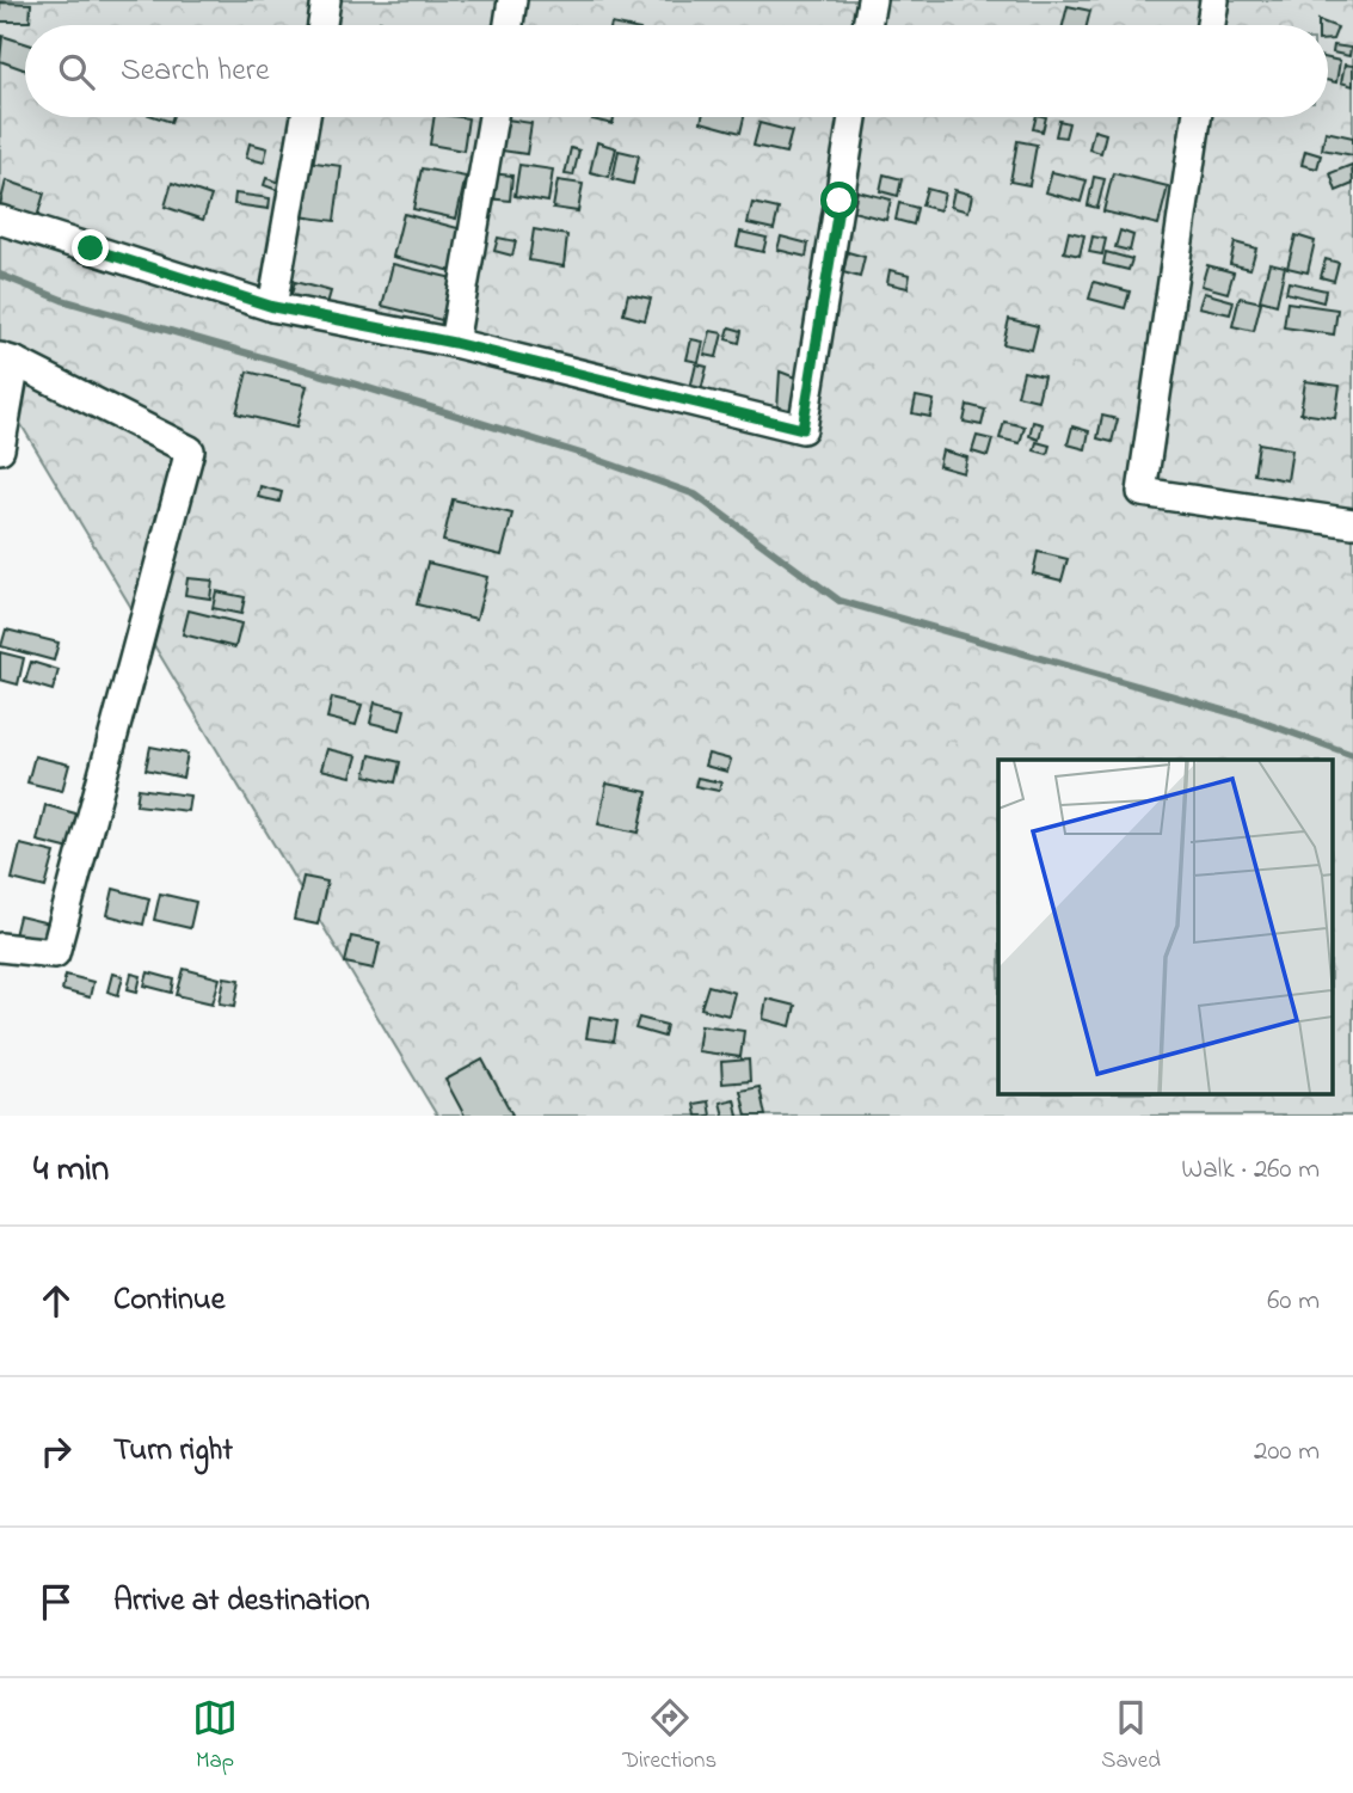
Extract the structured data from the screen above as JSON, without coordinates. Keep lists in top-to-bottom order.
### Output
{
  "page": {
    "search": "Search here",
    "heading": ["4 min", "Walk · 260 m"],
    "list": [
      ["Continue", "60 m"],
      ["Turn right", "200 m"],
      "Arrive at destination"
    ],
    "nav": ["Map", "Directions", "Saved"]
  }
}
